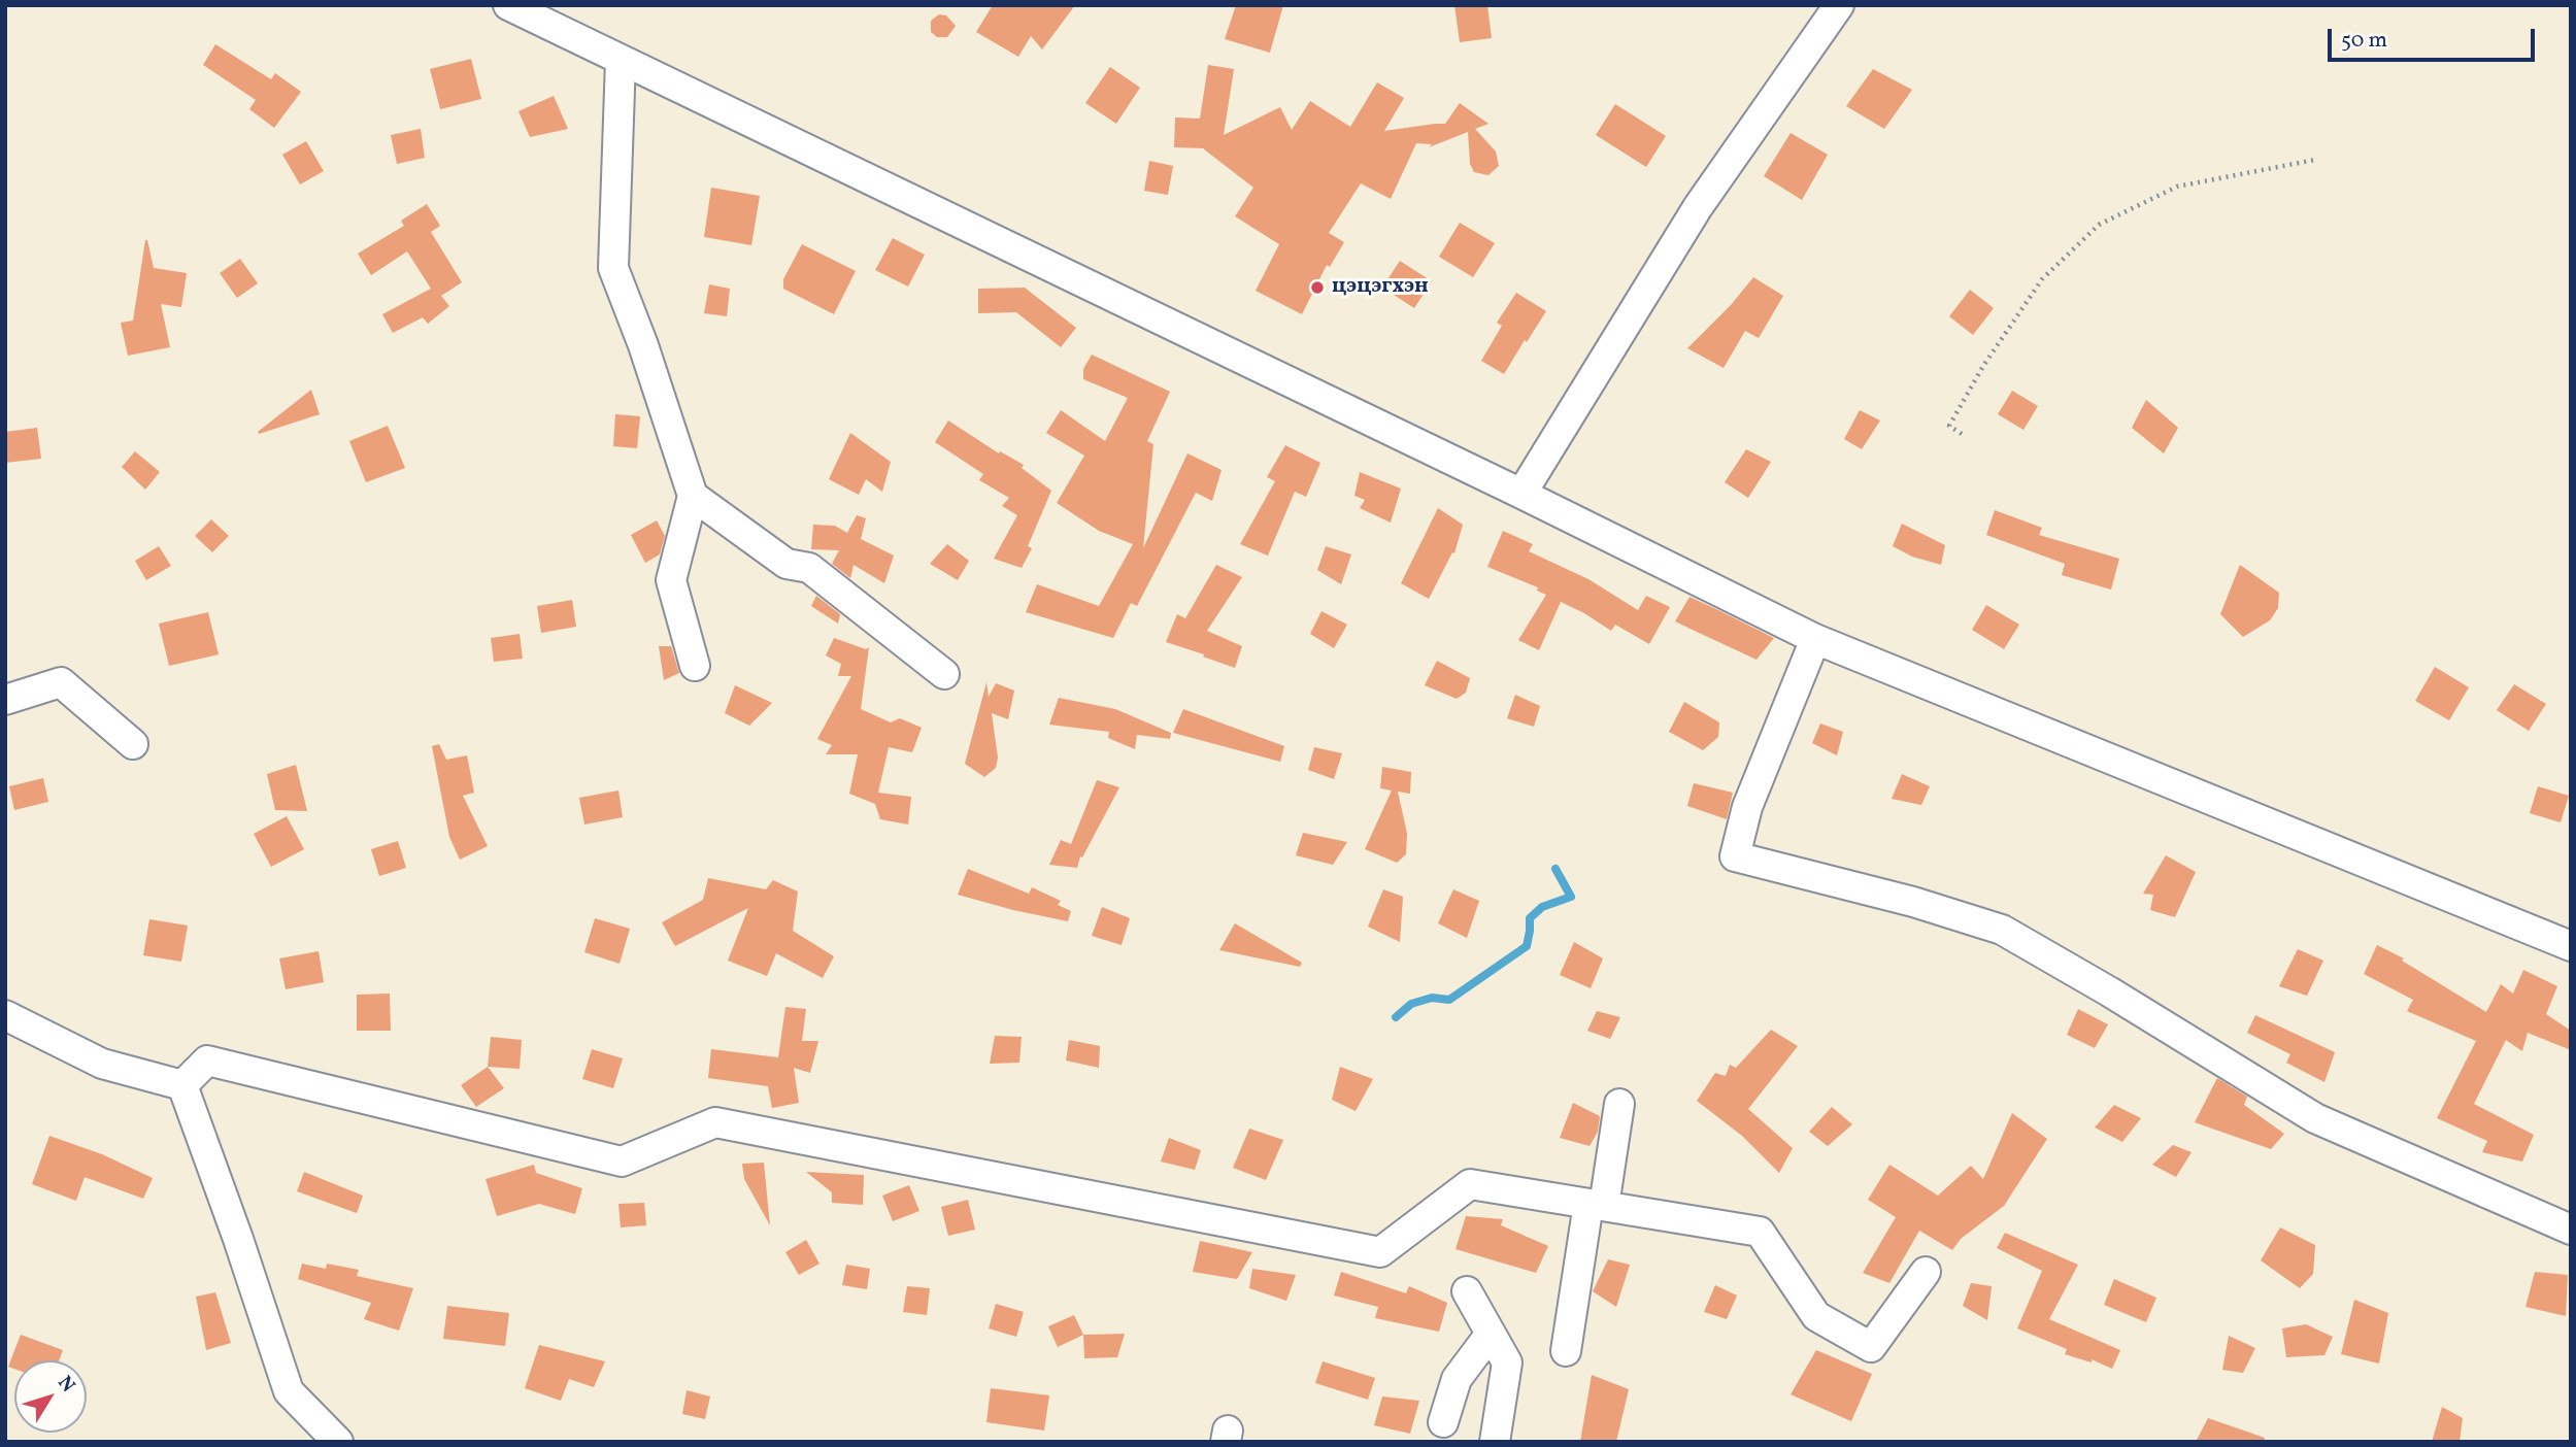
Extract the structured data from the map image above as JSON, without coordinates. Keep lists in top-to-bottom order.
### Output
{
  "places": ["цэцэгхэн"],
  "scale_bar": "50 m",
  "north": "top right"
}
